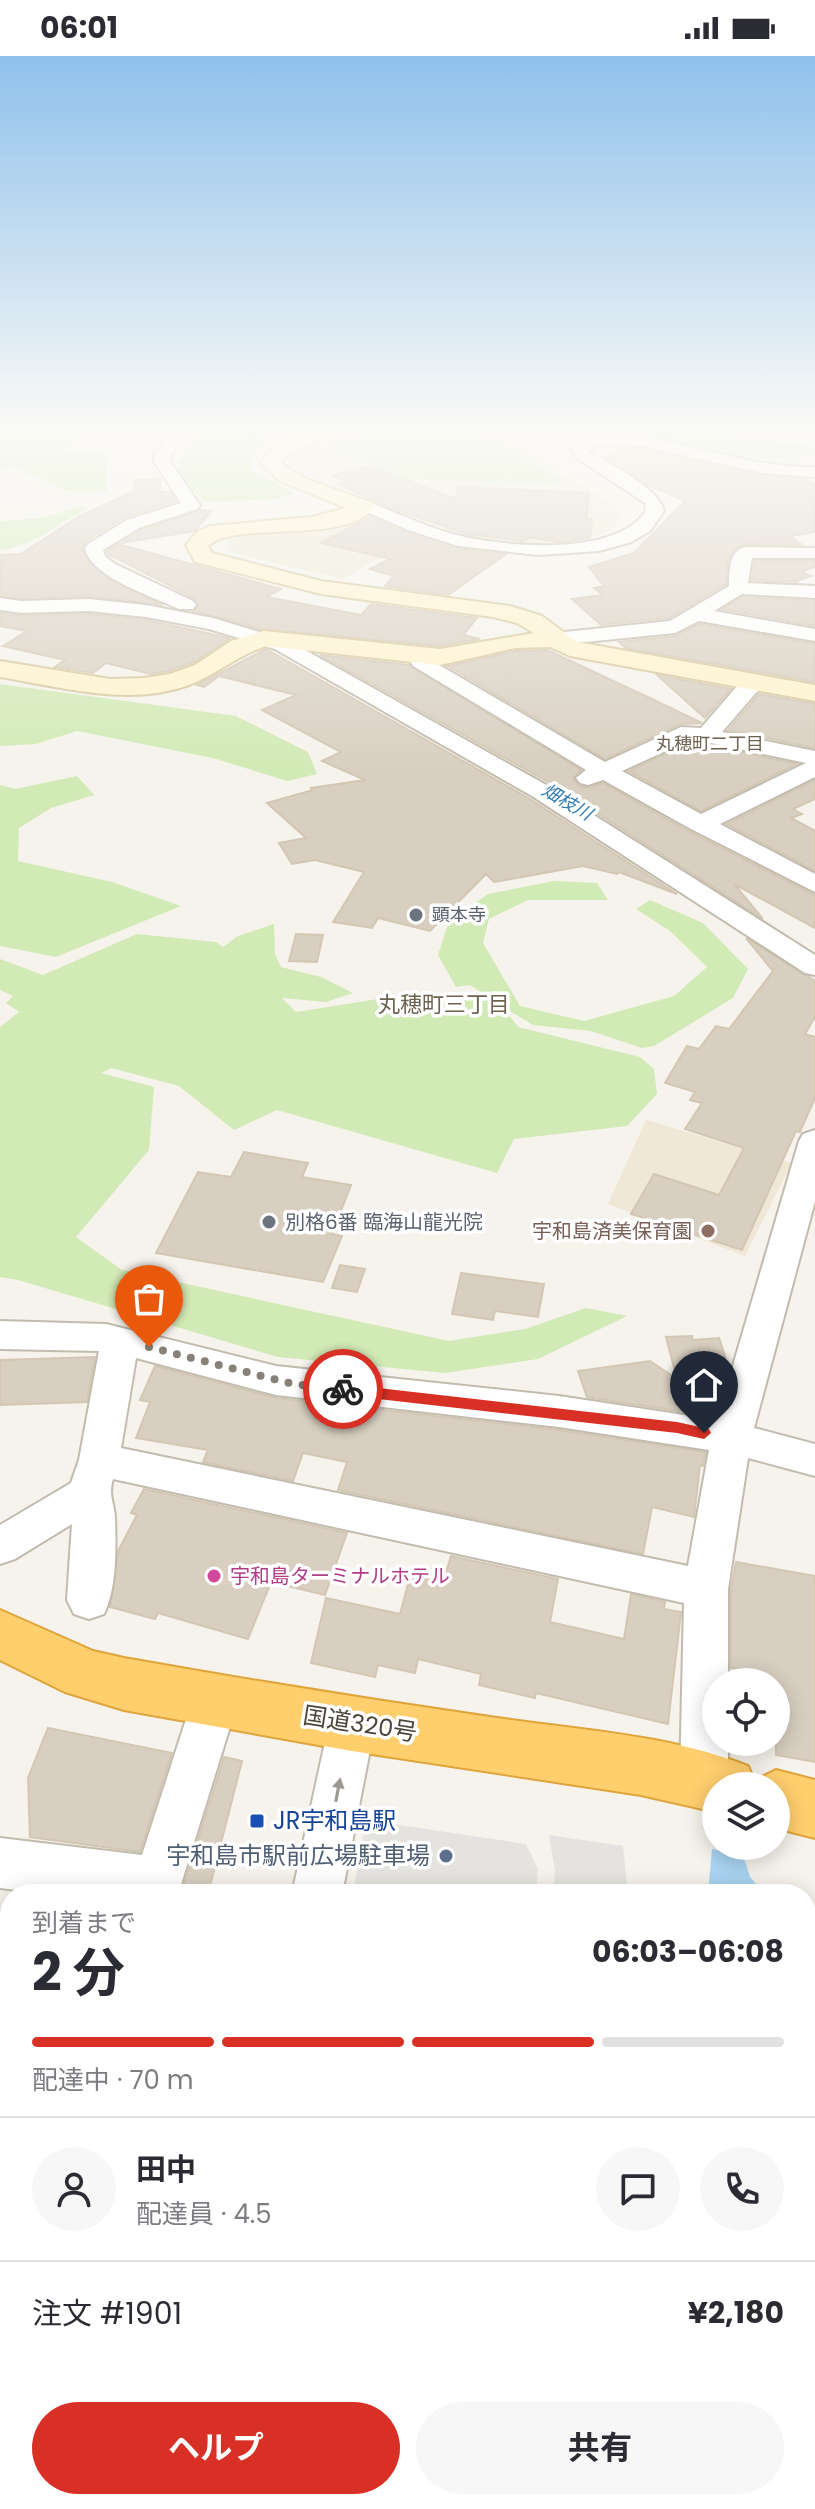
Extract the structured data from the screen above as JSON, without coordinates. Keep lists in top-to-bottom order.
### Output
{
  "streets": {
    "highway": ["国道320号"]
  },
  "districts": ["丸穂町二丁目", "丸穂町三丁目"],
  "water": ["畑枝川"],
  "places": {
    "other": [
      "顕本寺",
      "別格6番 臨海山龍光院",
      "宇和島済美保育園",
      "宇和島ターミナルホテル",
      "宇和島市駅前広場駐車場"
    ],
    "transit": ["JR宇和島駅"]
  },
  "page": {
    "status": "06:01",
    "heading": ["2 分", "到着まで", "06:03–06:08"],
    "panel": [
      "田中",
      "配達員 · 4.5",
      "注文 #1901",
      "¥2,180"
    ],
    "bar": "配達中 · 70 m",
    "buttons": ["ヘルプ", "共有"]
  }
}
